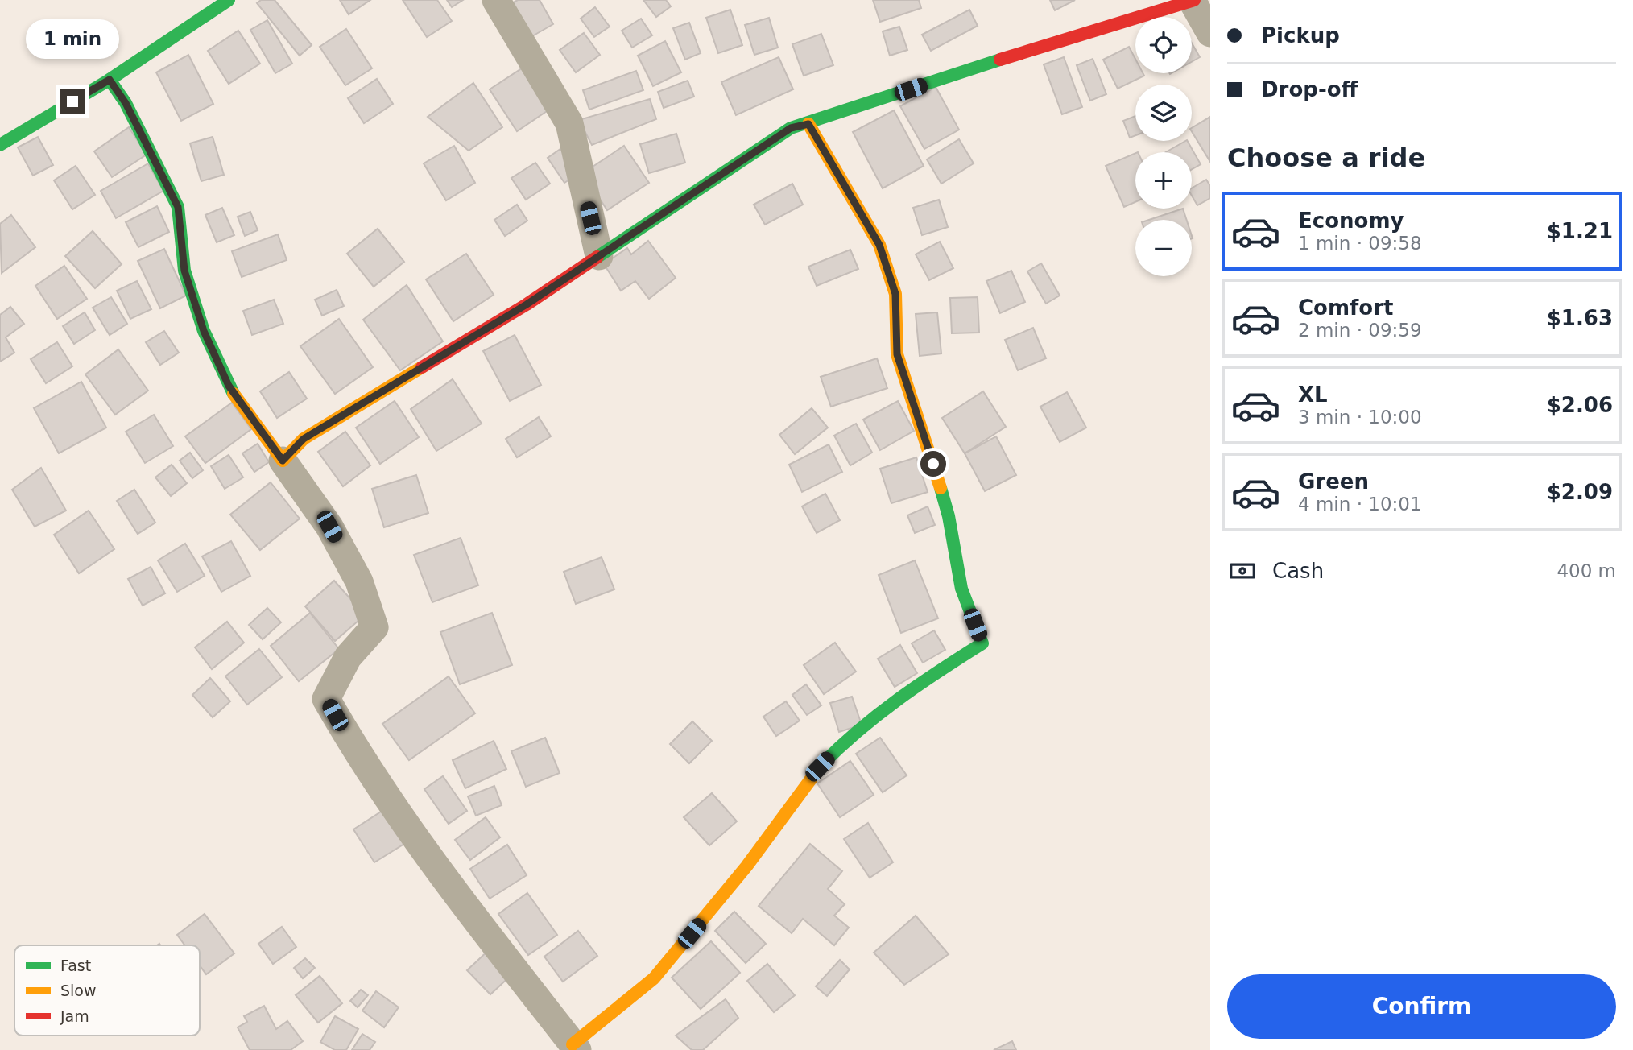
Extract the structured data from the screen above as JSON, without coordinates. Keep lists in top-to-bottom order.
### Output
{
  "legend": ["Fast", "Slow", "Jam"],
  "page": {
    "banner": ["Pickup", "Drop-off"],
    "map_buttons": ["+", "−"],
    "bubble": "1 min",
    "heading": "Choose a ride",
    "list": [
      {
        "name": "Economy",
        "note": "1 min · 09:58",
        "value": "$1.21"
      },
      {
        "name": "Comfort",
        "note": "2 min · 09:59",
        "value": "$1.63"
      },
      {
        "name": "XL",
        "note": "3 min · 10:00",
        "value": "$2.06"
      },
      {
        "name": "Green",
        "note": "4 min · 10:01",
        "value": "$2.09"
      }
    ],
    "pay": ["Cash", "400 m"],
    "buttons": "Confirm"
  }
}
